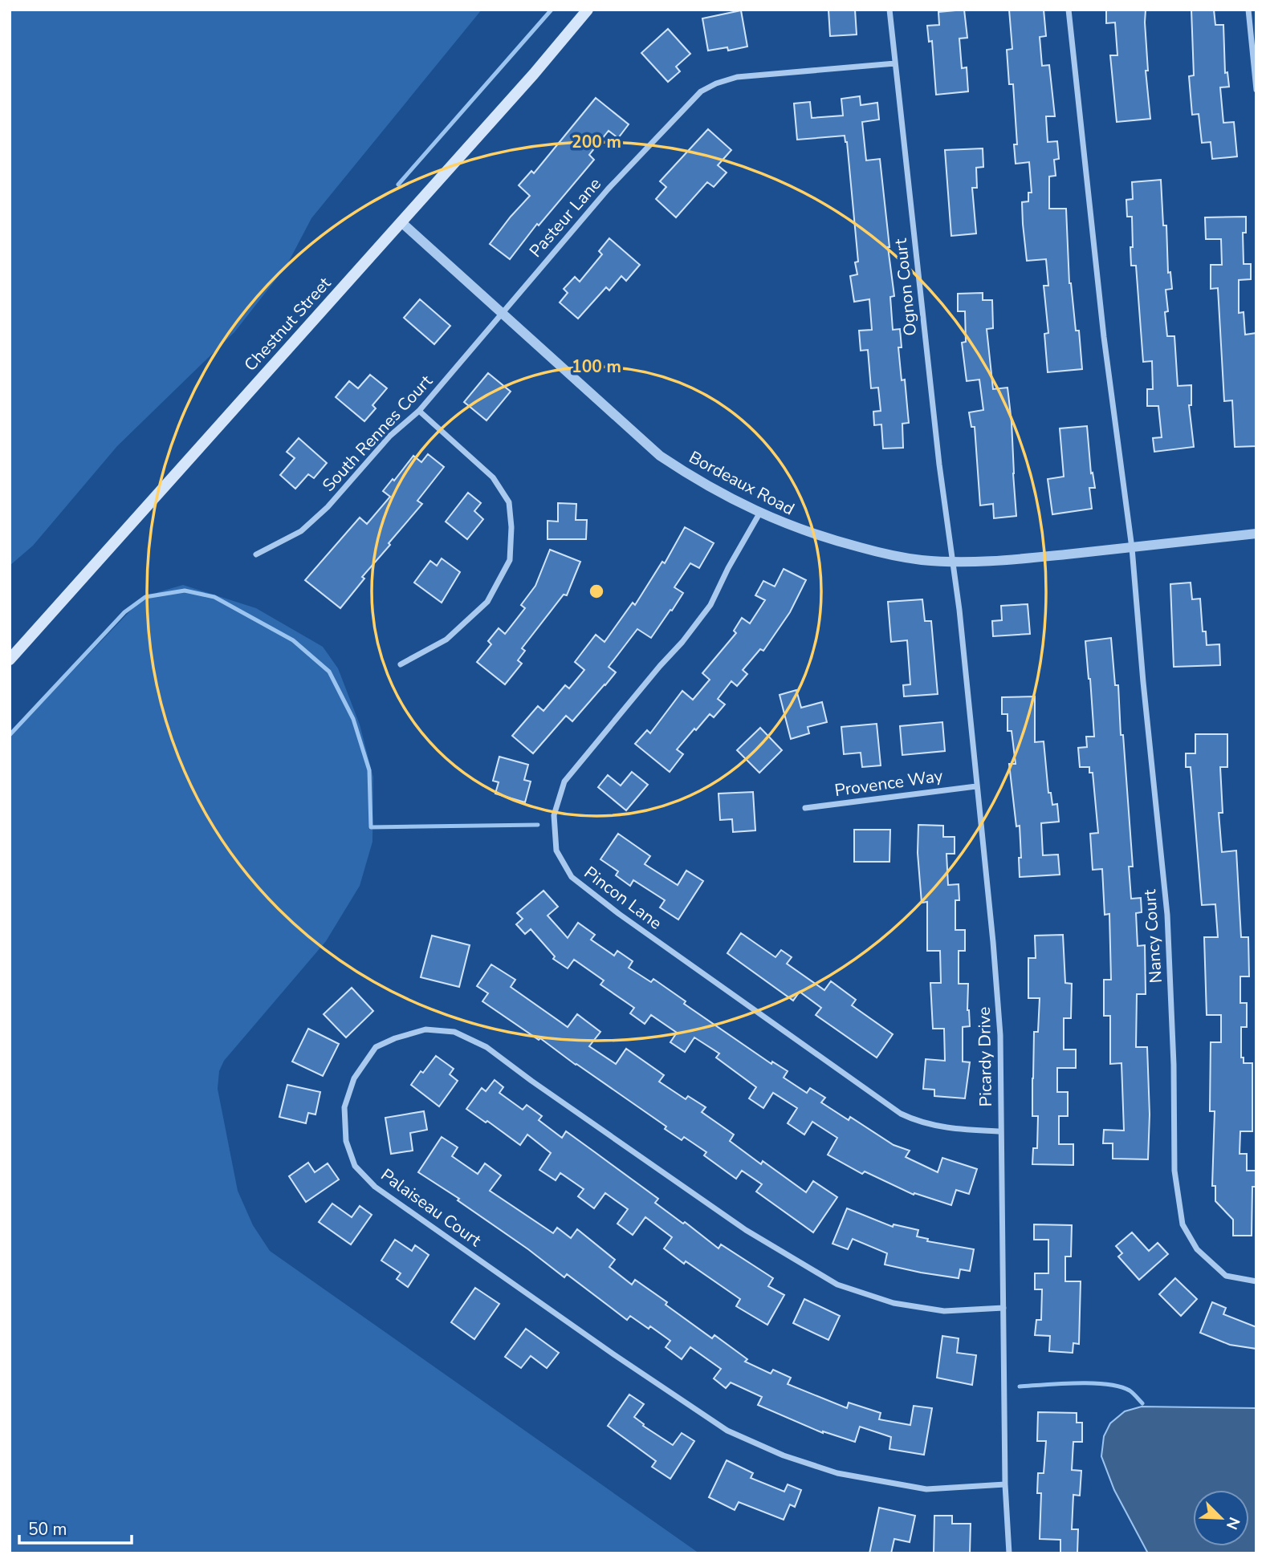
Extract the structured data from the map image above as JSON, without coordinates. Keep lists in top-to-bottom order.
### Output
{
  "streets": {
    "main road": ["Chestnut Street"],
    "street": [
      "Pasteur Lane",
      "Ognon Court",
      "South Rennes Court",
      "Bordeaux Road",
      "Provence Way",
      "Pincon Lane",
      "Nancy Court",
      "Picardy Drive",
      "Palaiseau Court"
    ]
  },
  "crossings": [
    ["Pasteur Lane", "Ognon Court"],
    ["Pasteur Lane", "South Rennes Court"],
    ["Pasteur Lane", "Bordeaux Road"],
    ["Ognon Court", "Bordeaux Road"],
    ["Ognon Court", "Picardy Drive"],
    ["Chestnut Street", "Bordeaux Road"],
    ["South Rennes Court", "Bordeaux Road"],
    ["Bordeaux Road", "Pincon Lane"],
    ["Bordeaux Road", "Nancy Court"],
    ["Bordeaux Road", "Picardy Drive"],
    ["Provence Way", "Picardy Drive"],
    ["Pincon Lane", "Picardy Drive"],
    ["Picardy Drive", "Palaiseau Court"]
  ],
  "scale_bar": "50 m",
  "north": "bottom right",
  "rings": ["200 m", "100 m"]
}
